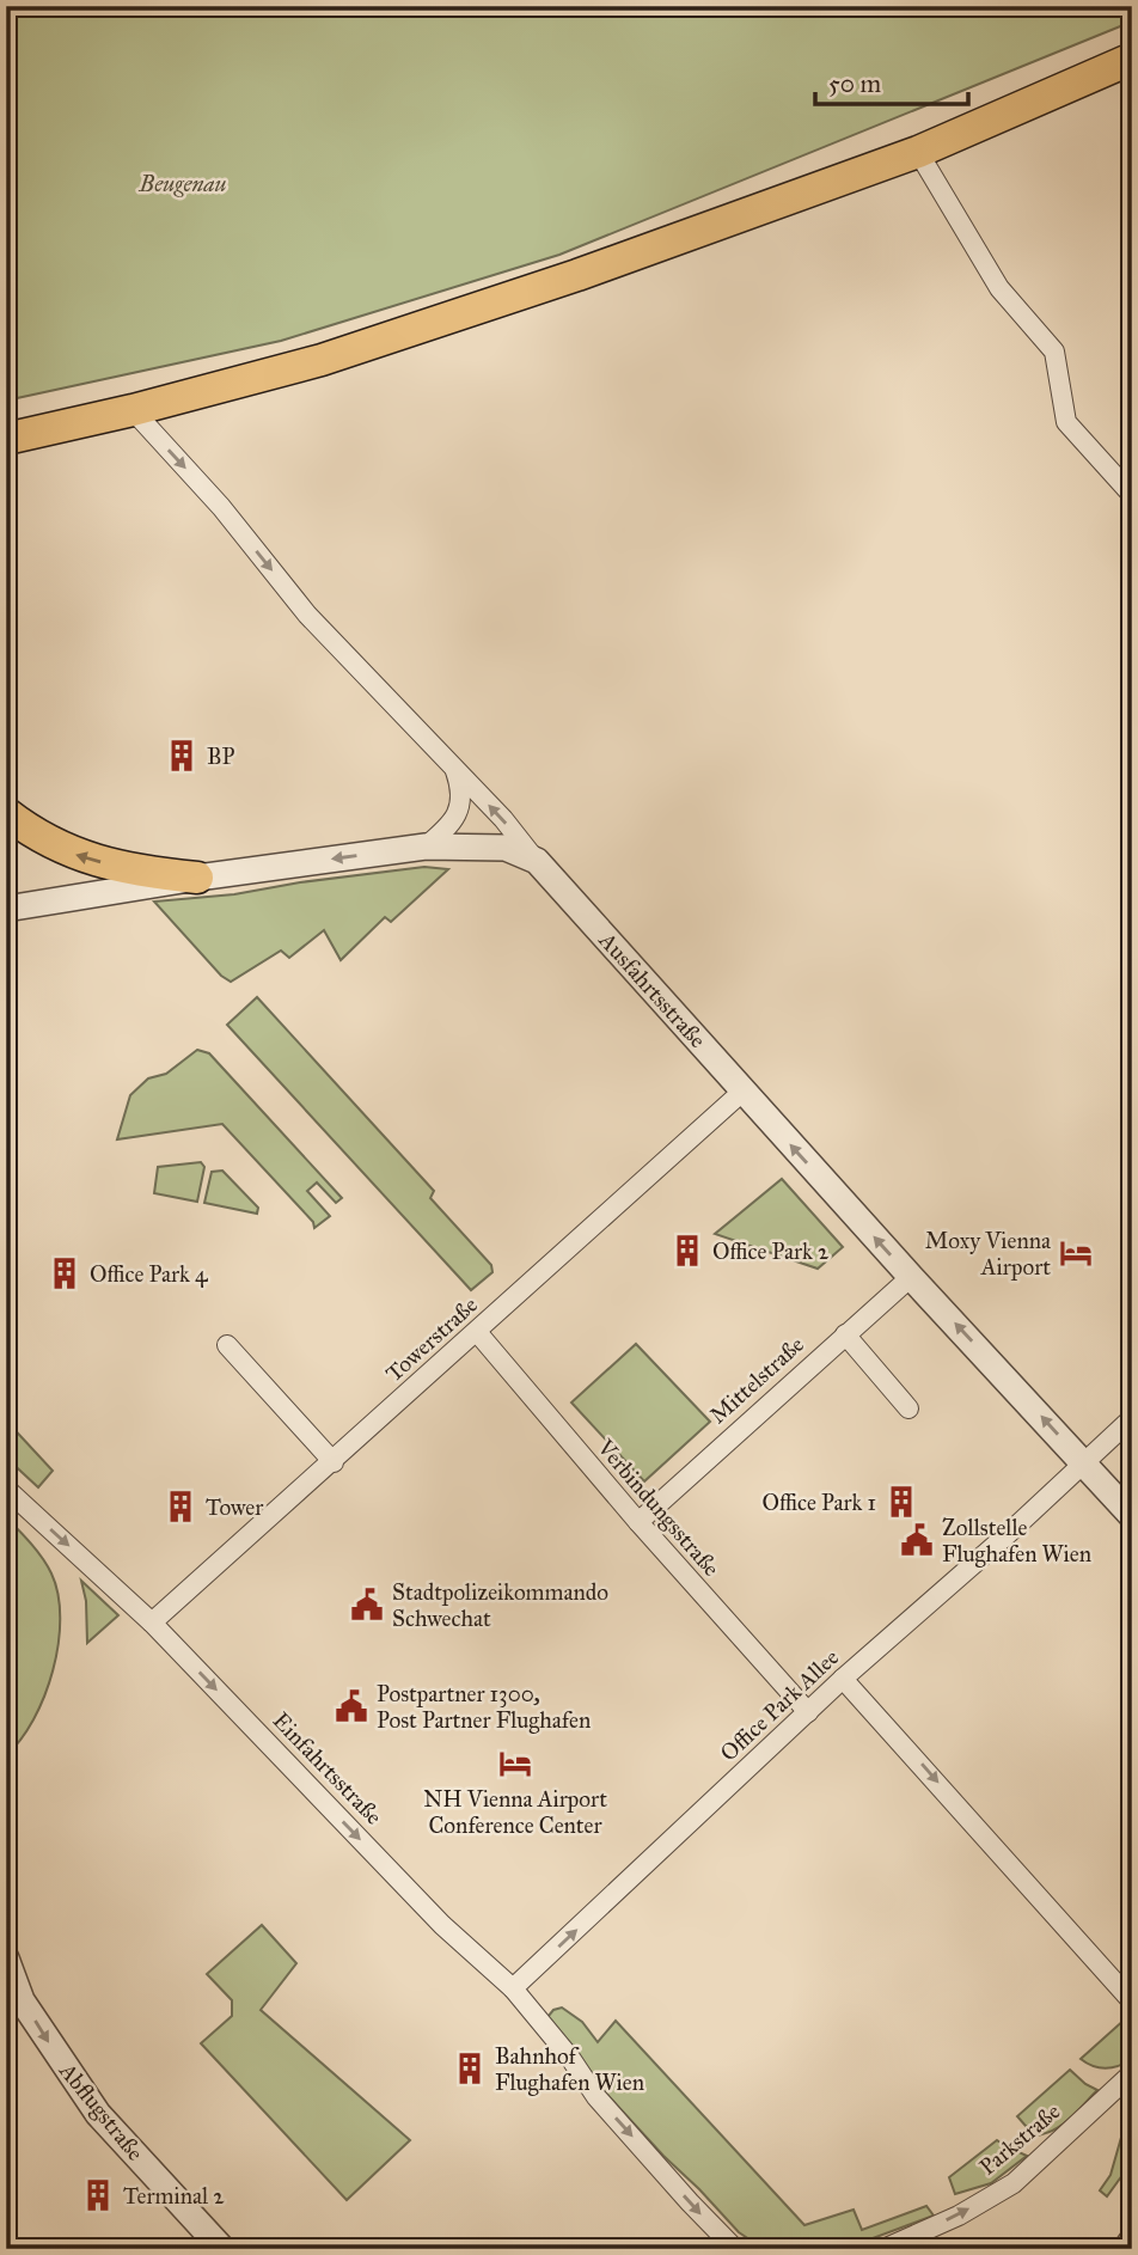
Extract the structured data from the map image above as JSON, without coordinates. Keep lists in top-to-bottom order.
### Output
{
  "streets": {
    "street": [
      "Ausfahrtsstraße",
      "Towerstraße",
      "Mittelstraße",
      "Verbindungsstraße",
      "Office Park Allee",
      "Einfahrtsstraße",
      "Abflugstraße",
      "Parkstraße"
    ]
  },
  "crossings": [
    ["Ausfahrtsstraße", "Towerstraße"],
    ["Ausfahrtsstraße", "Mittelstraße"],
    ["Ausfahrtsstraße", "Office Park Allee"],
    ["Towerstraße", "Verbindungsstraße"],
    ["Towerstraße", "Einfahrtsstraße"],
    ["Mittelstraße", "Verbindungsstraße"],
    ["Verbindungsstraße", "Office Park Allee"],
    ["Office Park Allee", "Einfahrtsstraße"]
  ],
  "one_way": [
    "Ausfahrtsstraße",
    "Office Park Allee",
    "Einfahrtsstraße",
    "Abflugstraße",
    "Parkstraße"
  ],
  "parks": ["Beugenau"],
  "places": {
    "building": [
      "BP",
      "Office Park 2",
      "Office Park 4",
      "Office Park 1",
      "Tower",
      "Bahnhof Flughafen Wien",
      "Terminal 2"
    ],
    "hotel": ["Moxy Vienna Airport", "NH Vienna Airport Conference Center"],
    "public building": ["Zollstelle Flughafen Wien", "Stadtpolizeikommando Schwechat", "Postpartner 1300, Post Partner Flughafen"]
  },
  "scale_bar": "50 m"
}
